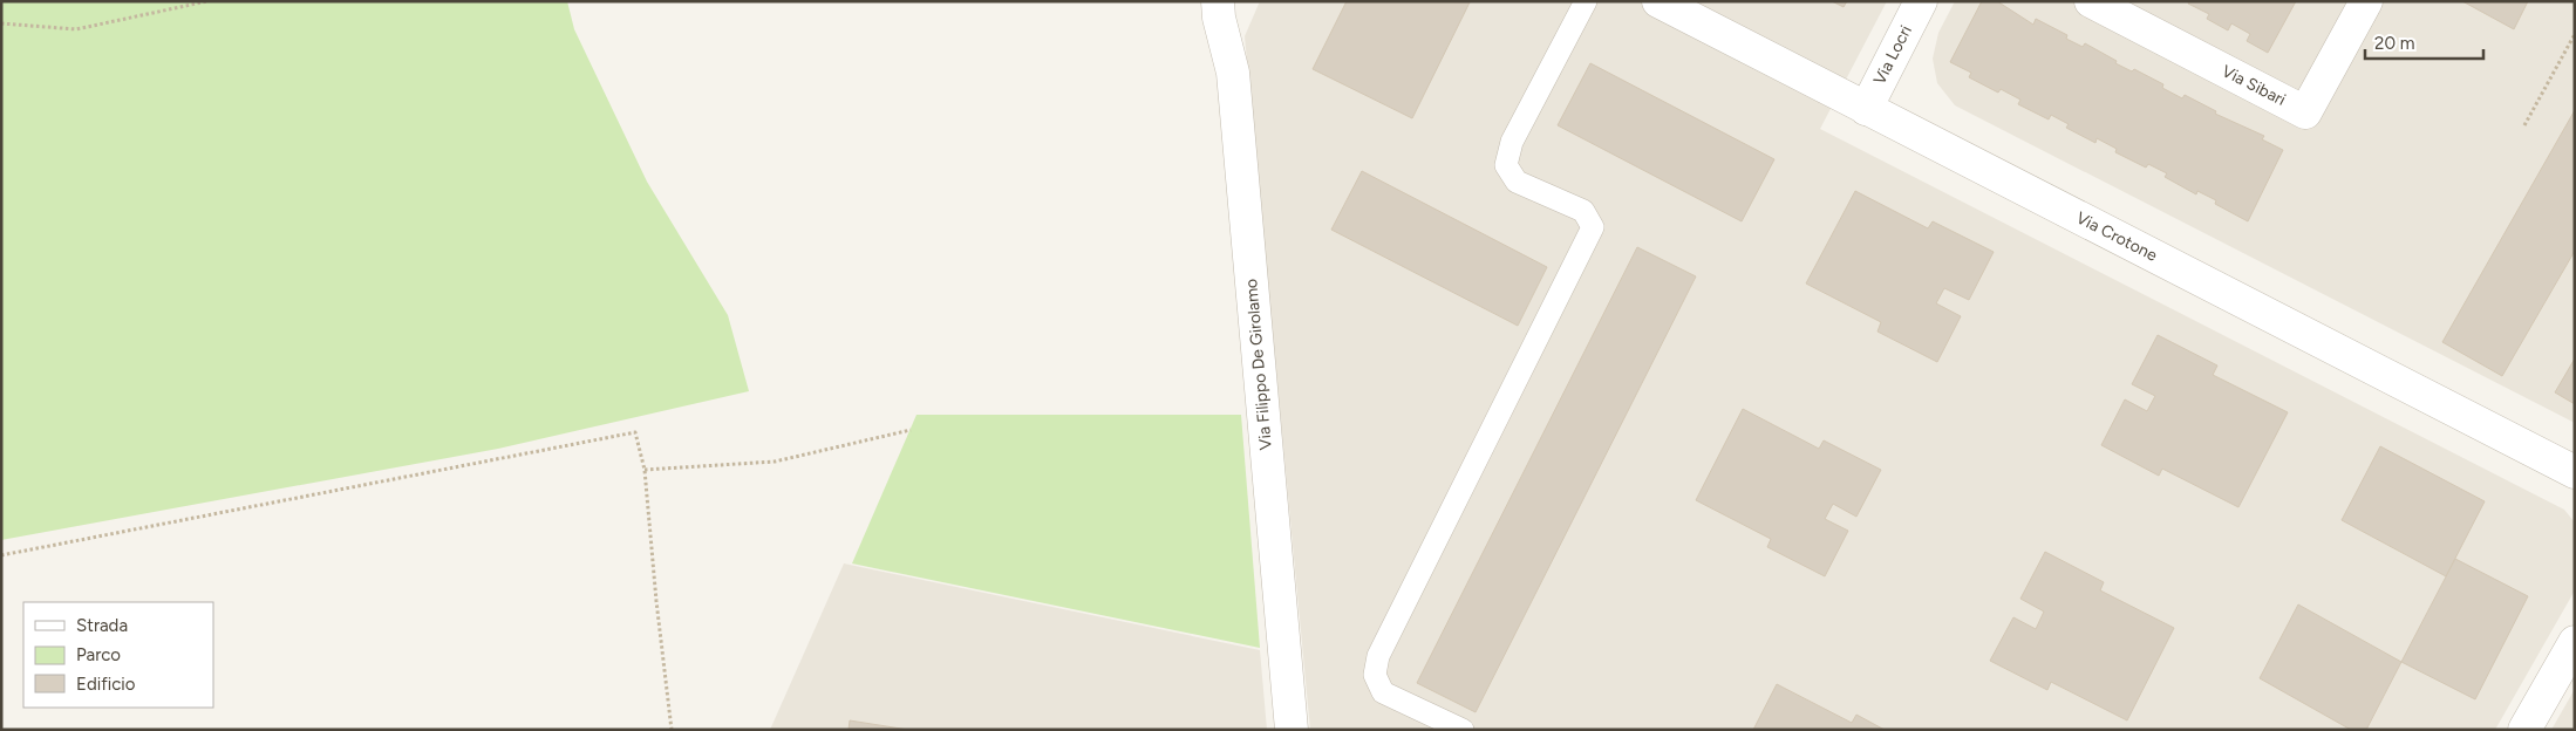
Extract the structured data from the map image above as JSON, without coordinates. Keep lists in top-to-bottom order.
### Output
{
  "streets": {
    "street": [
      "Via Locri",
      "Via Sibari",
      "Via Crotone",
      "Via Filippo De Girolamo"
    ]
  },
  "crossings": [
    ["Via Locri", "Via Crotone"]
  ],
  "legend": ["Strada", "Parco", "Edificio"],
  "scale_bar": "20 m"
}
